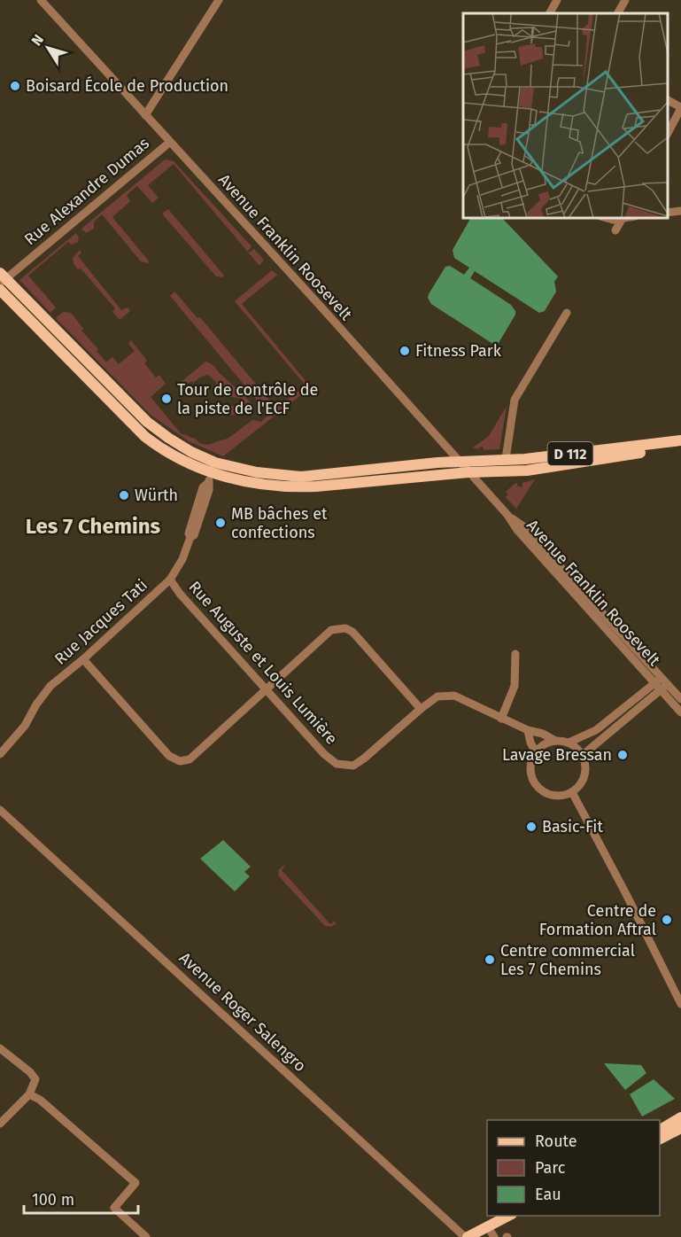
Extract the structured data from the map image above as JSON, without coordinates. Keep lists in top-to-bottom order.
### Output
{
  "streets": {
    "main road": ["D 112"],
    "street": [
      "Rue Alexandre Dumas",
      "Avenue Franklin Roosevelt",
      "Rue Jacques Tati",
      "Rue Auguste et Louis Lumière",
      "Avenue Roger Salengro"
    ]
  },
  "crossings": [
    ["Rue Alexandre Dumas", "Avenue Franklin Roosevelt"],
    ["Avenue Franklin Roosevelt", "D 112"],
    ["Rue Jacques Tati", "Rue Auguste et Louis Lumière"]
  ],
  "districts": ["Les 7 Chemins"],
  "places": [
    "Boisard École de Production",
    "Fitness Park",
    "Tour de contrôle de la piste de l'ECF",
    "Würth",
    "MB bâches et confections",
    "Lavage Bressan",
    "Basic-Fit",
    "Centre de Formation Aftral",
    "Centre commercial Les 7 Chemins"
  ],
  "legend": ["Route", "Parc", "Eau"],
  "scale_bar": "100 m",
  "north": "top left"
}
